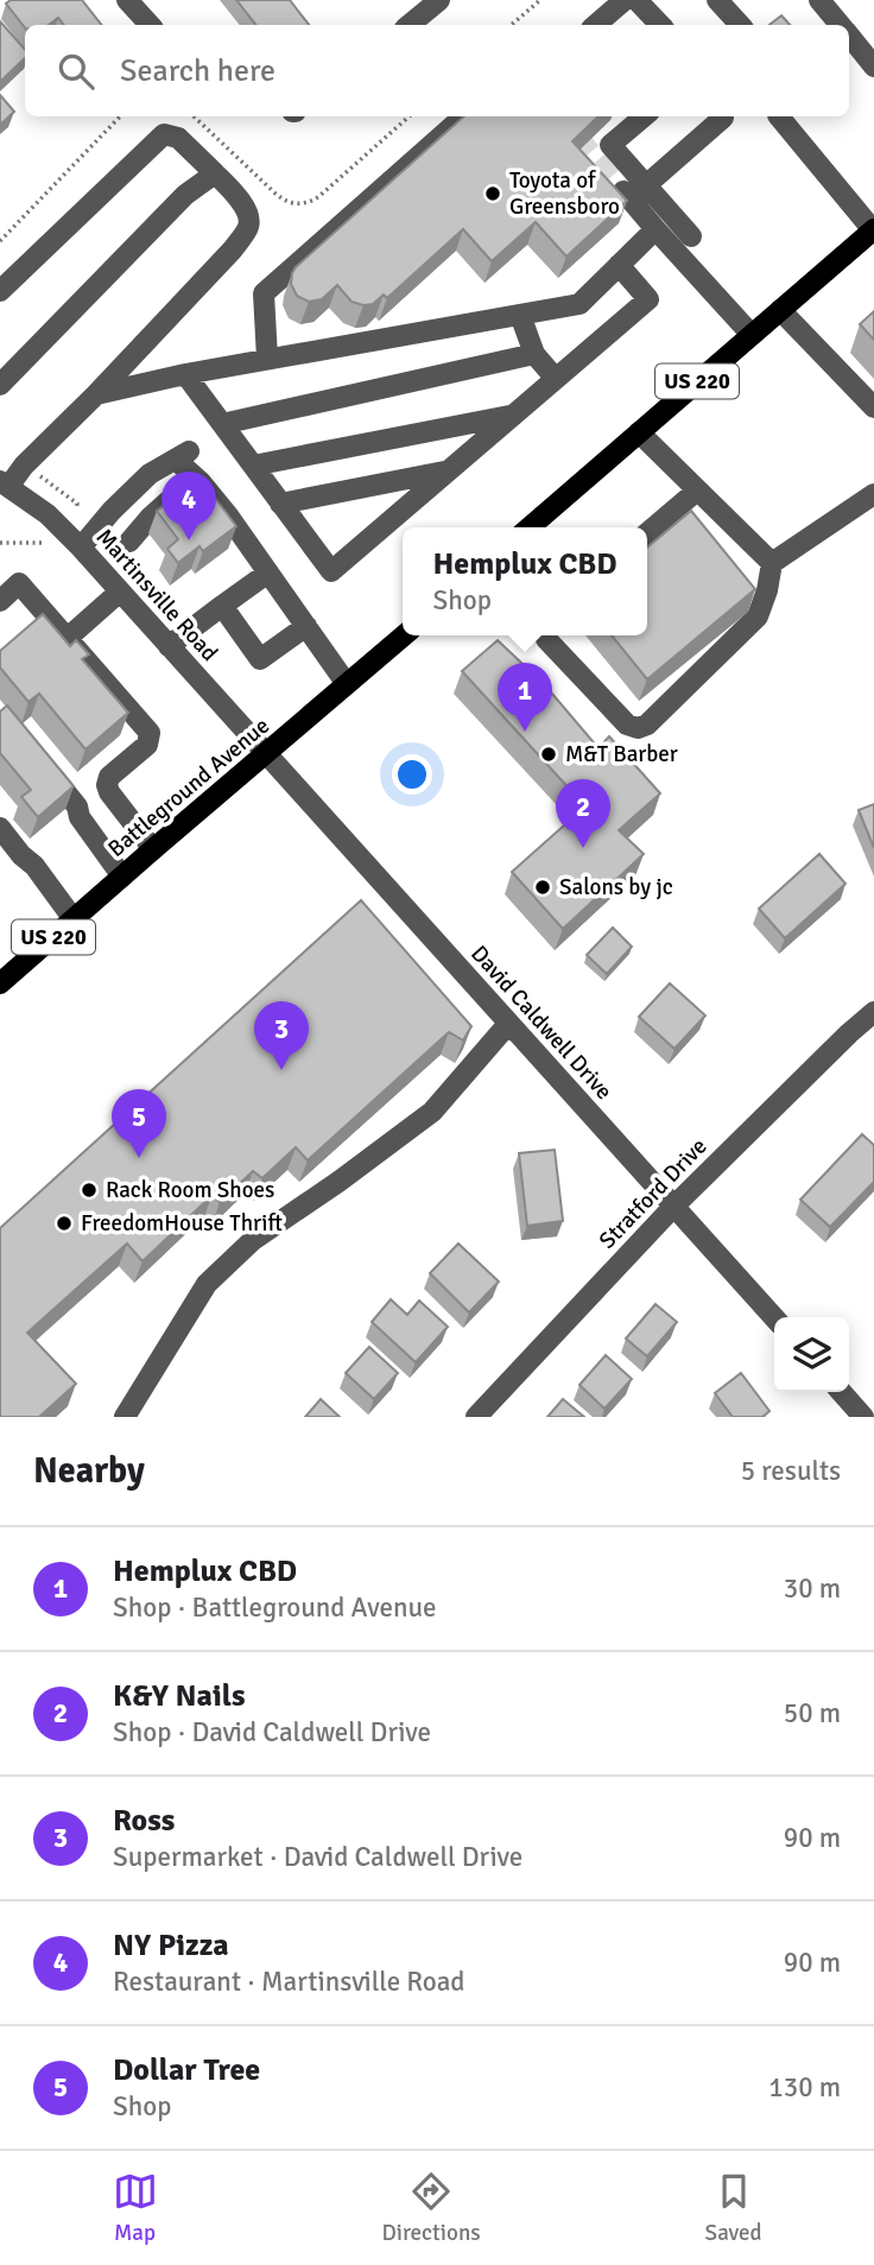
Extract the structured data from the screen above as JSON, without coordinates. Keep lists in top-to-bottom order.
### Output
{
  "streets": {
    "main road": ["US 220", "Battleground Avenue"],
    "street": ["Martinsville Road", "David Caldwell Drive", "Stratford Drive"]
  },
  "crossings": [
    ["Martinsville Road", "Battleground Avenue"],
    ["Martinsville Road", "David Caldwell Drive"],
    ["Battleground Avenue", "David Caldwell Drive"],
    ["David Caldwell Drive", "Stratford Drive"]
  ],
  "places": [
    "Toyota of Greensboro",
    "M&T Barber",
    "Salons by jc",
    "Rack Room Shoes",
    "FreedomHouse Thrift"
  ],
  "page": {
    "search": "Search here",
    "pins": [
      "4",
      "1",
      "2",
      "3",
      "5"
    ],
    "popup": ["Hemplux CBD", "Shop"],
    "heading": ["Nearby", "5 results"],
    "list": [
      {
        "mark": "1",
        "name": "Hemplux CBD",
        "note": "Shop · Battleground Avenue",
        "value": "30 m"
      },
      {
        "mark": "2",
        "name": "K&Y Nails",
        "note": "Shop · David Caldwell Drive",
        "value": "50 m"
      },
      {
        "mark": "3",
        "name": "Ross",
        "note": "Supermarket · David Caldwell Drive",
        "value": "90 m"
      },
      {
        "mark": "4",
        "name": "NY Pizza",
        "note": "Restaurant · Martinsville Road",
        "value": "90 m"
      },
      {
        "mark": "5",
        "name": "Dollar Tree",
        "note": "Shop",
        "value": "130 m"
      }
    ],
    "nav": ["Map", "Directions", "Saved"]
  }
}
